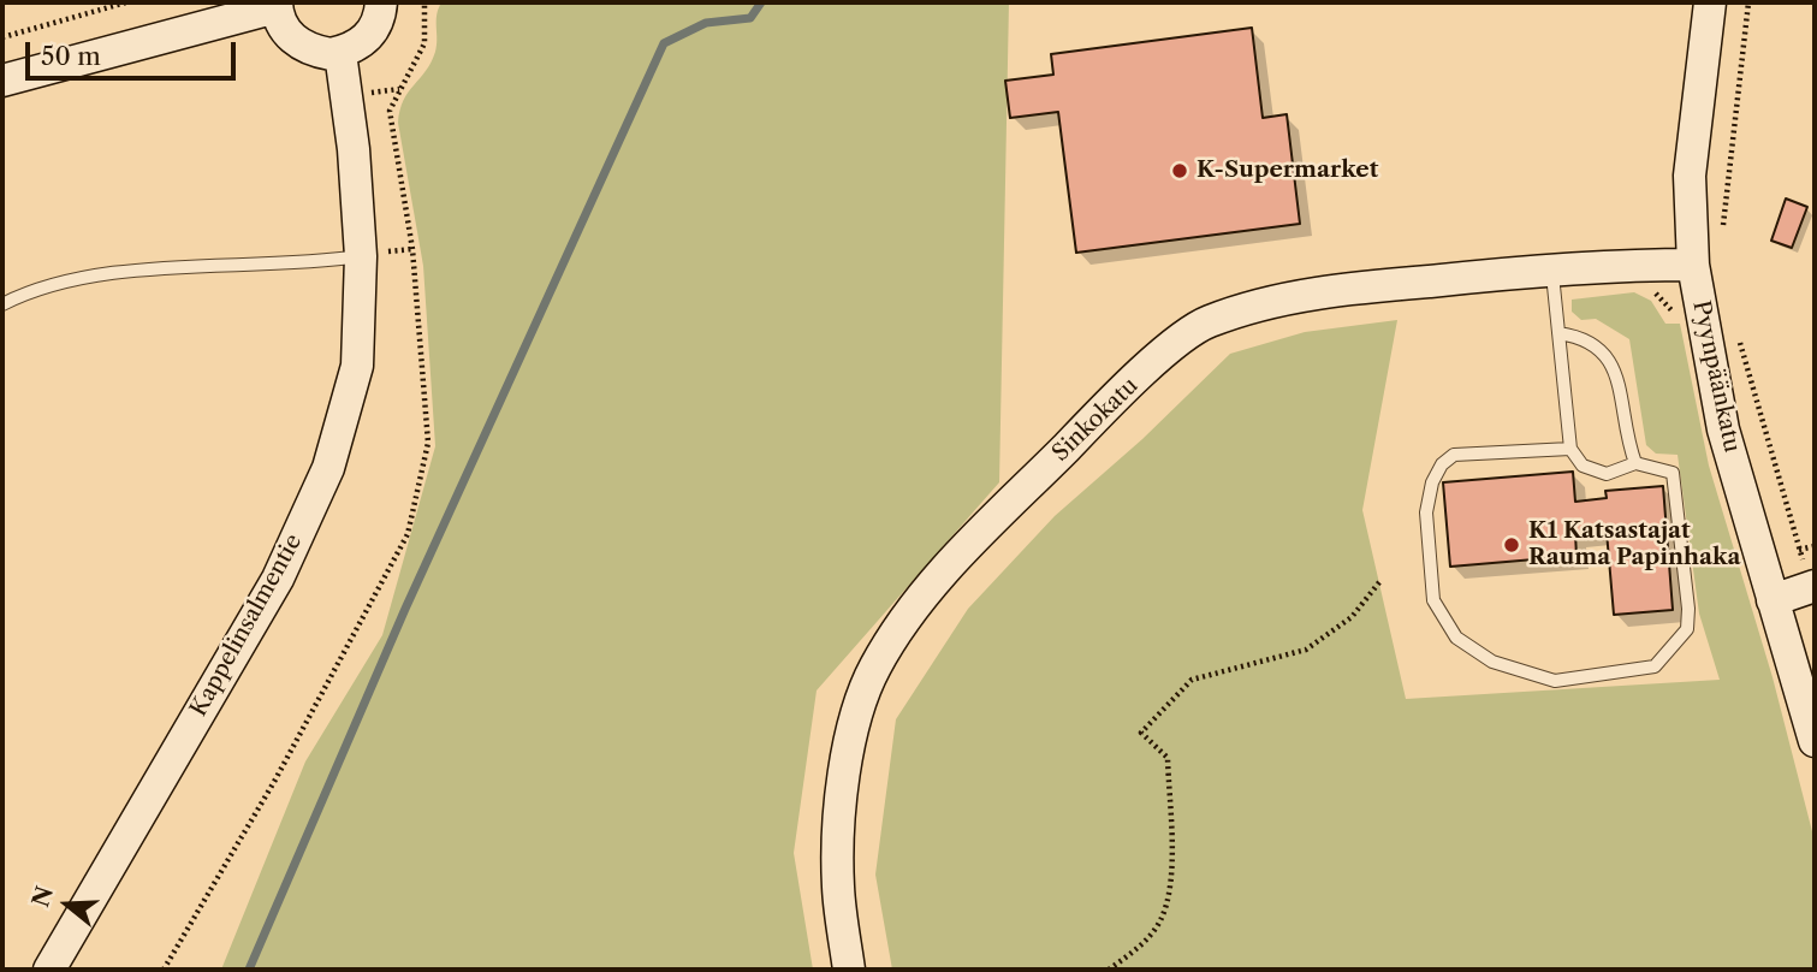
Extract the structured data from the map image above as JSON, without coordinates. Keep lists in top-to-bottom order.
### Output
{
  "streets": {
    "main road": ["Pyynpäänkatu", "Sinkokatu", "Kappelinsalmentie"]
  },
  "crossings": [
    ["Pyynpäänkatu", "Sinkokatu"]
  ],
  "places": ["K-Supermarket", "K1 Katsastajat Rauma Papinhaka"],
  "scale_bar": "50 m",
  "north": "left"
}
